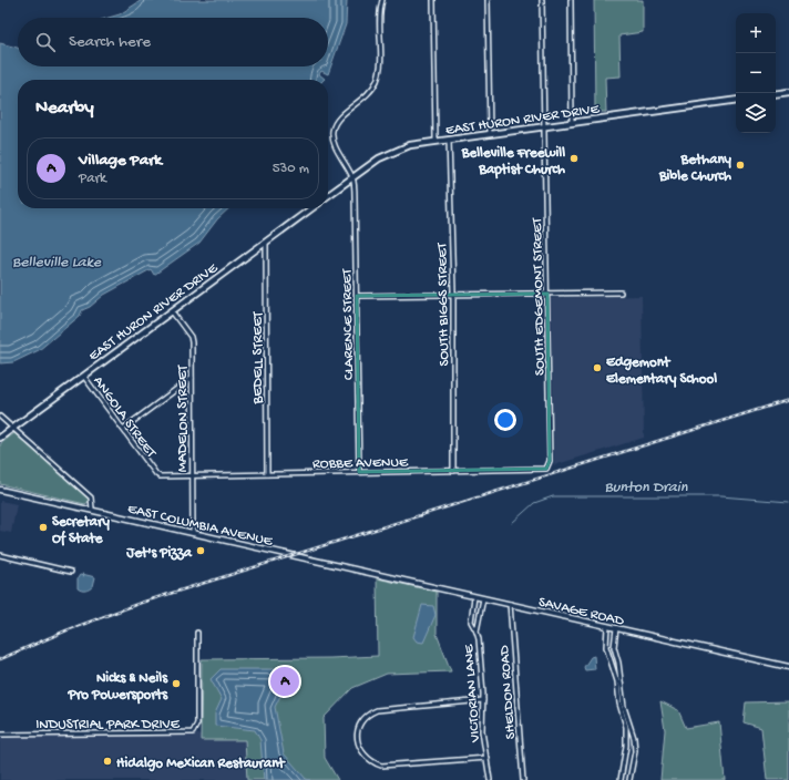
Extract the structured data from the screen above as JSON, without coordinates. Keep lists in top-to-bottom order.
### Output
{
  "streets": {
    "main road": ["EAST HURON RIVER DRIVE"],
    "street": [
      "SOUTH EDGEMONT STREET",
      "SOUTH BIGGS STREET",
      "CLARENCE STREET",
      "BEDELL STREET",
      "ANGOLA STREET",
      "MADELON STREET",
      "ROBBE AVENUE",
      "EAST COLUMBIA AVENUE",
      "SAVAGE ROAD",
      "SHELDON ROAD",
      "VICTORIAN LANE",
      "INDUSTRIAL PARK DRIVE"
    ]
  },
  "crossings": [
    ["EAST HURON RIVER DRIVE", "SOUTH EDGEMONT STREET"],
    ["EAST HURON RIVER DRIVE", "SOUTH BIGGS STREET"],
    ["EAST HURON RIVER DRIVE", "CLARENCE STREET"],
    ["EAST HURON RIVER DRIVE", "BEDELL STREET"],
    ["EAST HURON RIVER DRIVE", "ANGOLA STREET"],
    ["EAST HURON RIVER DRIVE", "MADELON STREET"],
    ["SOUTH EDGEMONT STREET", "ROBBE AVENUE"],
    ["SOUTH BIGGS STREET", "ROBBE AVENUE"],
    ["CLARENCE STREET", "ROBBE AVENUE"],
    ["BEDELL STREET", "ROBBE AVENUE"],
    ["ANGOLA STREET", "ROBBE AVENUE"],
    ["MADELON STREET", "ROBBE AVENUE"],
    ["MADELON STREET", "EAST COLUMBIA AVENUE"],
    ["EAST COLUMBIA AVENUE", "SAVAGE ROAD"],
    ["SAVAGE ROAD", "SHELDON ROAD"],
    ["SAVAGE ROAD", "VICTORIAN LANE"]
  ],
  "water": ["Belleville Lake", "Bunton Drain"],
  "places": [
    "Belleville Freewill Baptist Church",
    "Bethany Bible Church",
    "Edgemont Elementary School",
    "Secretary Of State",
    "Jet's Pizza",
    "Nicks & Neils Pro Powersports",
    "Hidalgo Mexican Restaurant"
  ],
  "page": {
    "map_buttons": ["+", "−"],
    "search": "Search here",
    "heading": "Nearby",
    "list": [
      {
        "mark": "A",
        "name": "Village Park",
        "note": "Park",
        "value": "530 m"
      }
    ],
    "pins": "A"
  }
}
